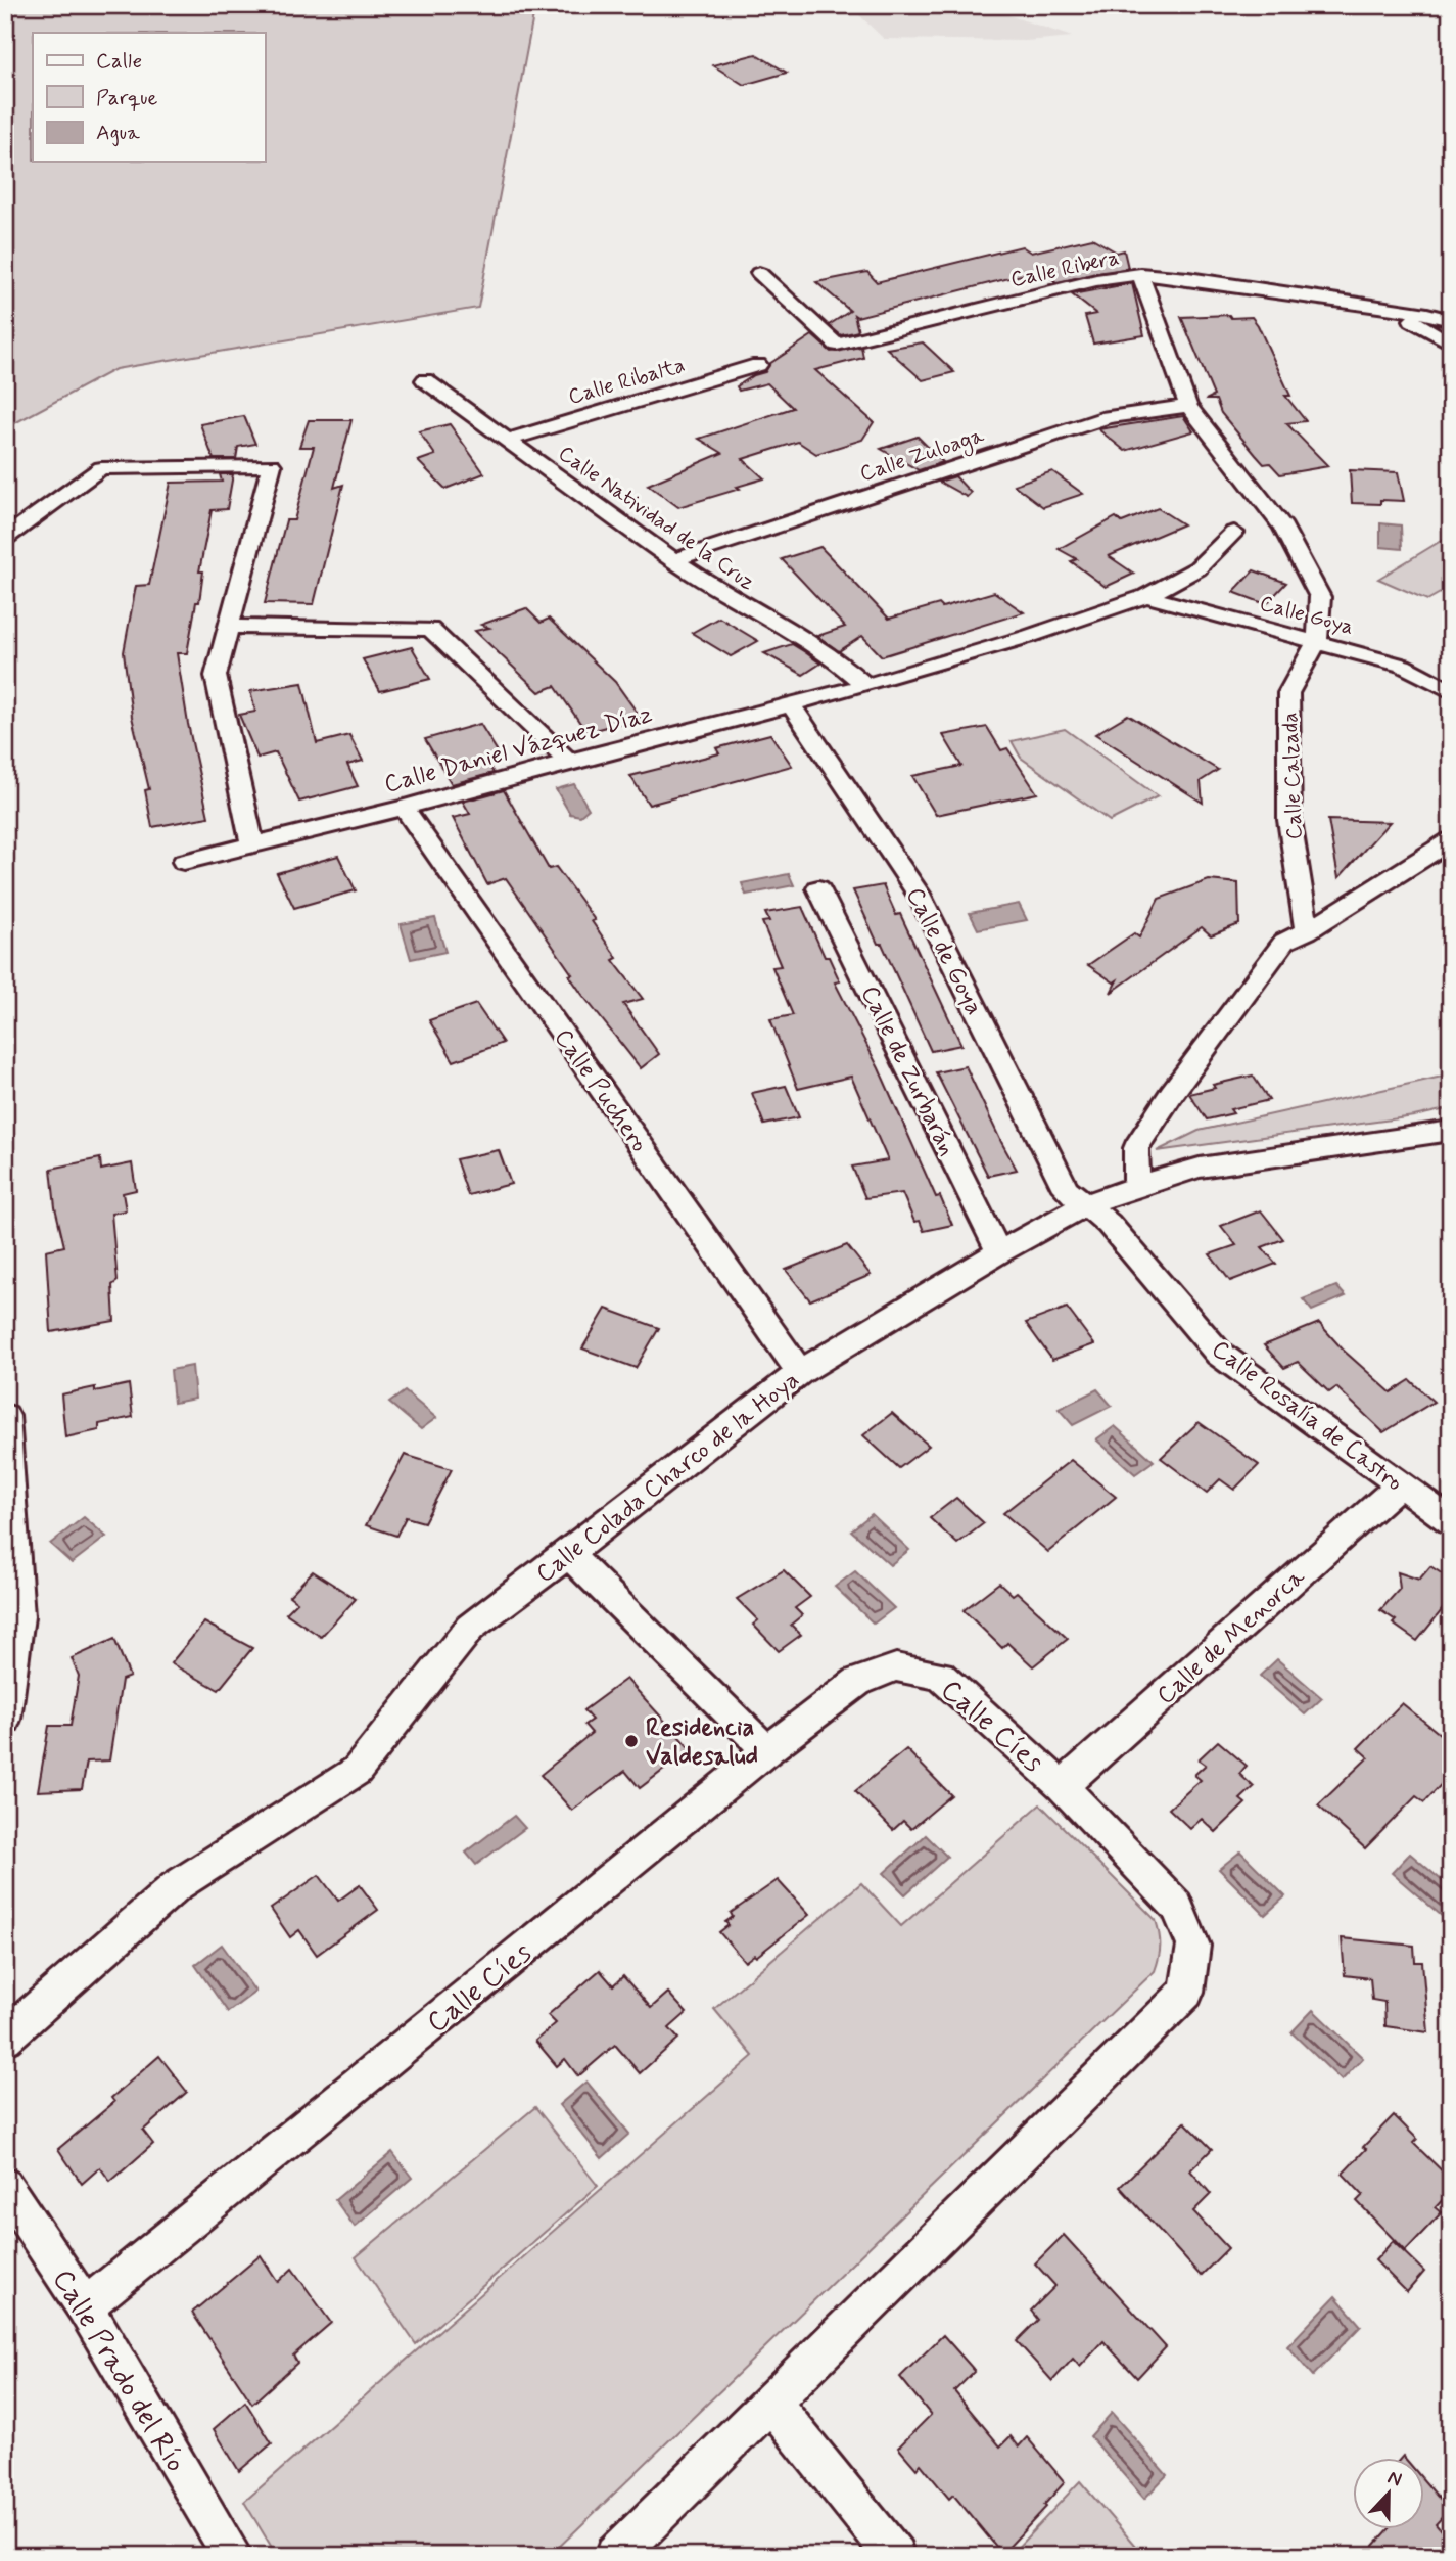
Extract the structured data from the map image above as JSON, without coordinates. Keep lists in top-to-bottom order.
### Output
{
  "streets": {
    "street": [
      "Calle Ribera",
      "Calle Ribalta",
      "Calle Zuloaga",
      "Calle Natividad de la Cruz",
      "Calle Goya",
      "Calle Daniel Vázquez Díaz",
      "Calle Calzada",
      "Calle de Goya",
      "Calle de Zurbarán",
      "Calle Puchero",
      "Calle Rosalía de Castro",
      "Calle Colada Charco de la Hoya",
      "Calle de Menorca",
      "Calle Cíes",
      "Calle Prado del Río"
    ]
  },
  "crossings": [
    ["Calle Ribera", "Calle Calzada"],
    ["Calle Ribalta", "Calle Natividad de la Cruz"],
    ["Calle Zuloaga", "Calle Natividad de la Cruz"],
    ["Calle Zuloaga", "Calle Calzada"],
    ["Calle Natividad de la Cruz", "Calle Daniel Vázquez Díaz"],
    ["Calle Goya", "Calle Calzada"],
    ["Calle Daniel Vázquez Díaz", "Calle de Goya"],
    ["Calle Daniel Vázquez Díaz", "Calle Puchero"],
    ["Calle de Goya", "Calle Rosalía de Castro"],
    ["Calle de Goya", "Calle Colada Charco de la Hoya"],
    ["Calle de Zurbarán", "Calle Colada Charco de la Hoya"],
    ["Calle Puchero", "Calle Colada Charco de la Hoya"],
    ["Calle Rosalía de Castro", "Calle Colada Charco de la Hoya"],
    ["Calle Rosalía de Castro", "Calle de Menorca"],
    ["Calle de Menorca", "Calle Cíes"],
    ["Calle Cíes", "Calle Prado del Río"]
  ],
  "places": ["Residencia Valdesalud"],
  "legend": ["Calle", "Parque", "Agua"],
  "north": "top"
}
